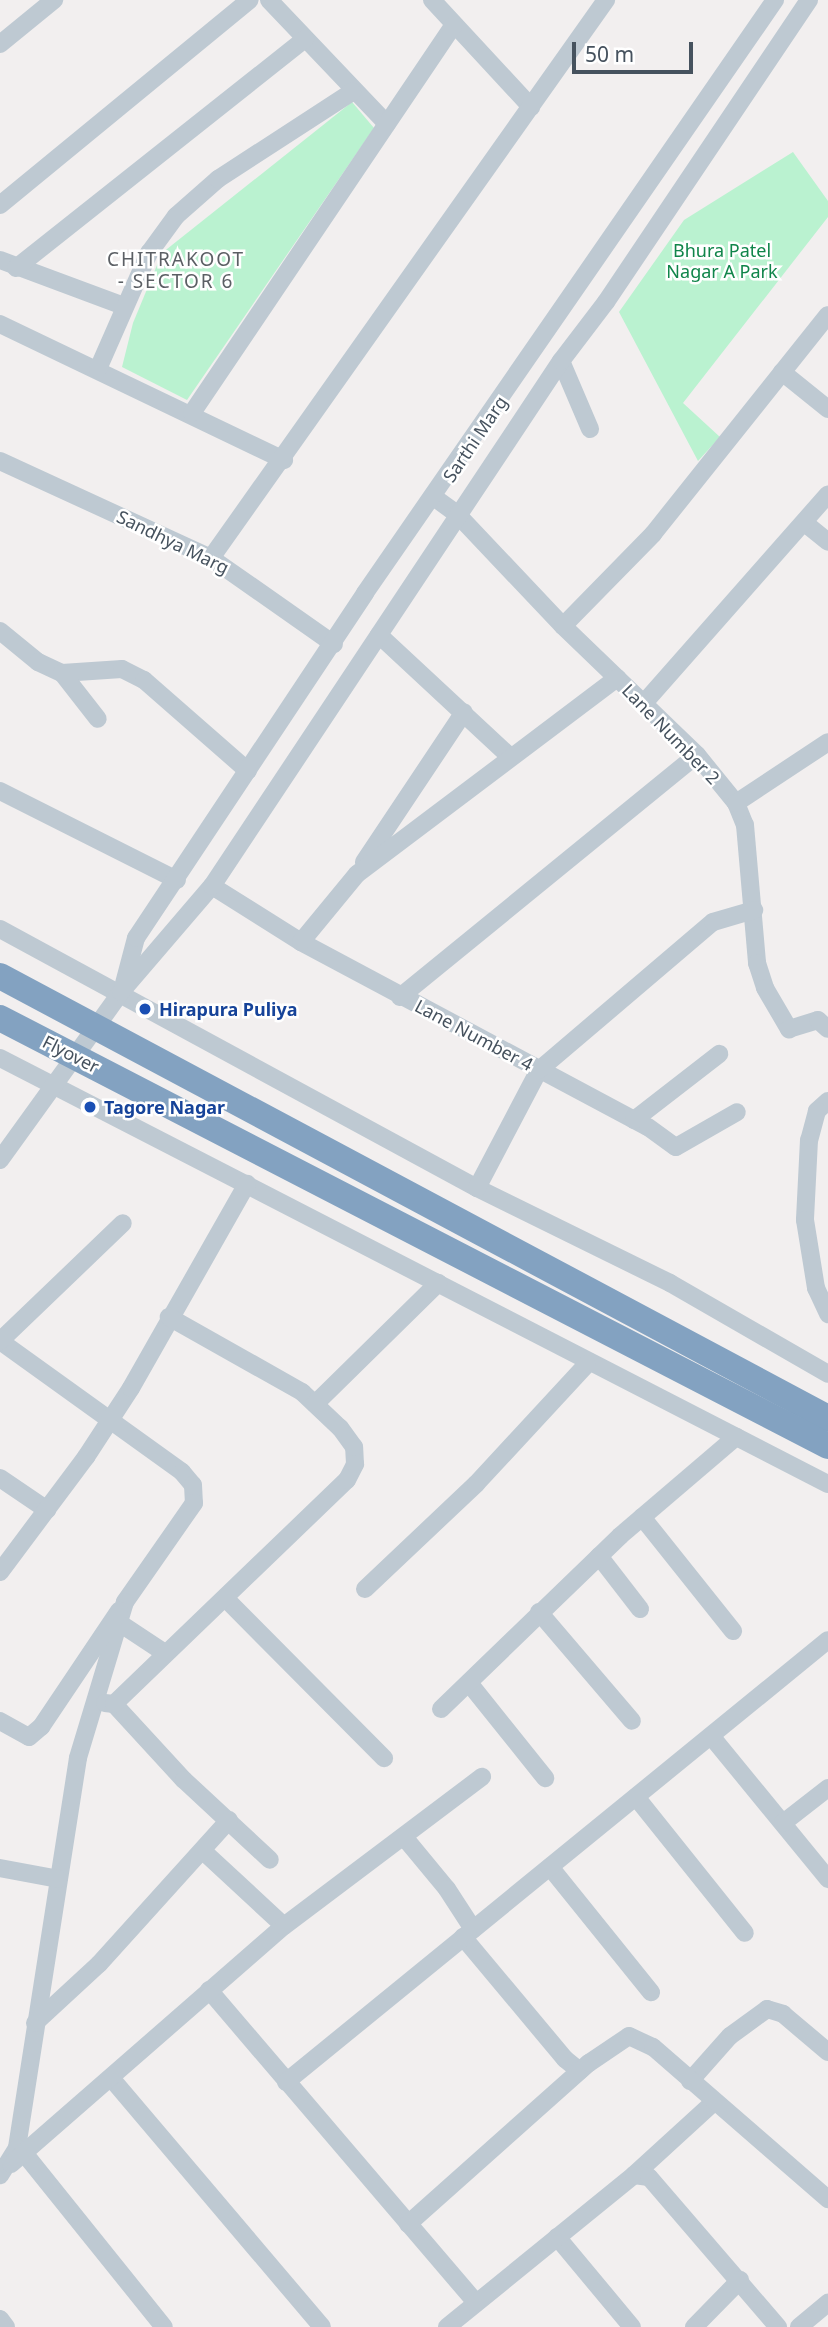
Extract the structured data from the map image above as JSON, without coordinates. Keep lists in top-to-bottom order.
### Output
{
  "streets": {
    "highway": ["Flyover"],
    "street": [
      "Sarthi Marg",
      "Sandhya Marg",
      "Lane Number 2",
      "Lane Number 4"
    ]
  },
  "crossings": [
    ["Sarthi Marg", "Sandhya Marg"],
    ["Sarthi Marg", "Lane Number 2"],
    ["Sarthi Marg", "Lane Number 4"]
  ],
  "districts": ["CHITRAKOOT - SECTOR 6"],
  "parks": ["Bhura Patel Nagar A Park"],
  "places": ["Hirapura Puliya", "Tagore Nagar"],
  "scale_bar": "50 m"
}
